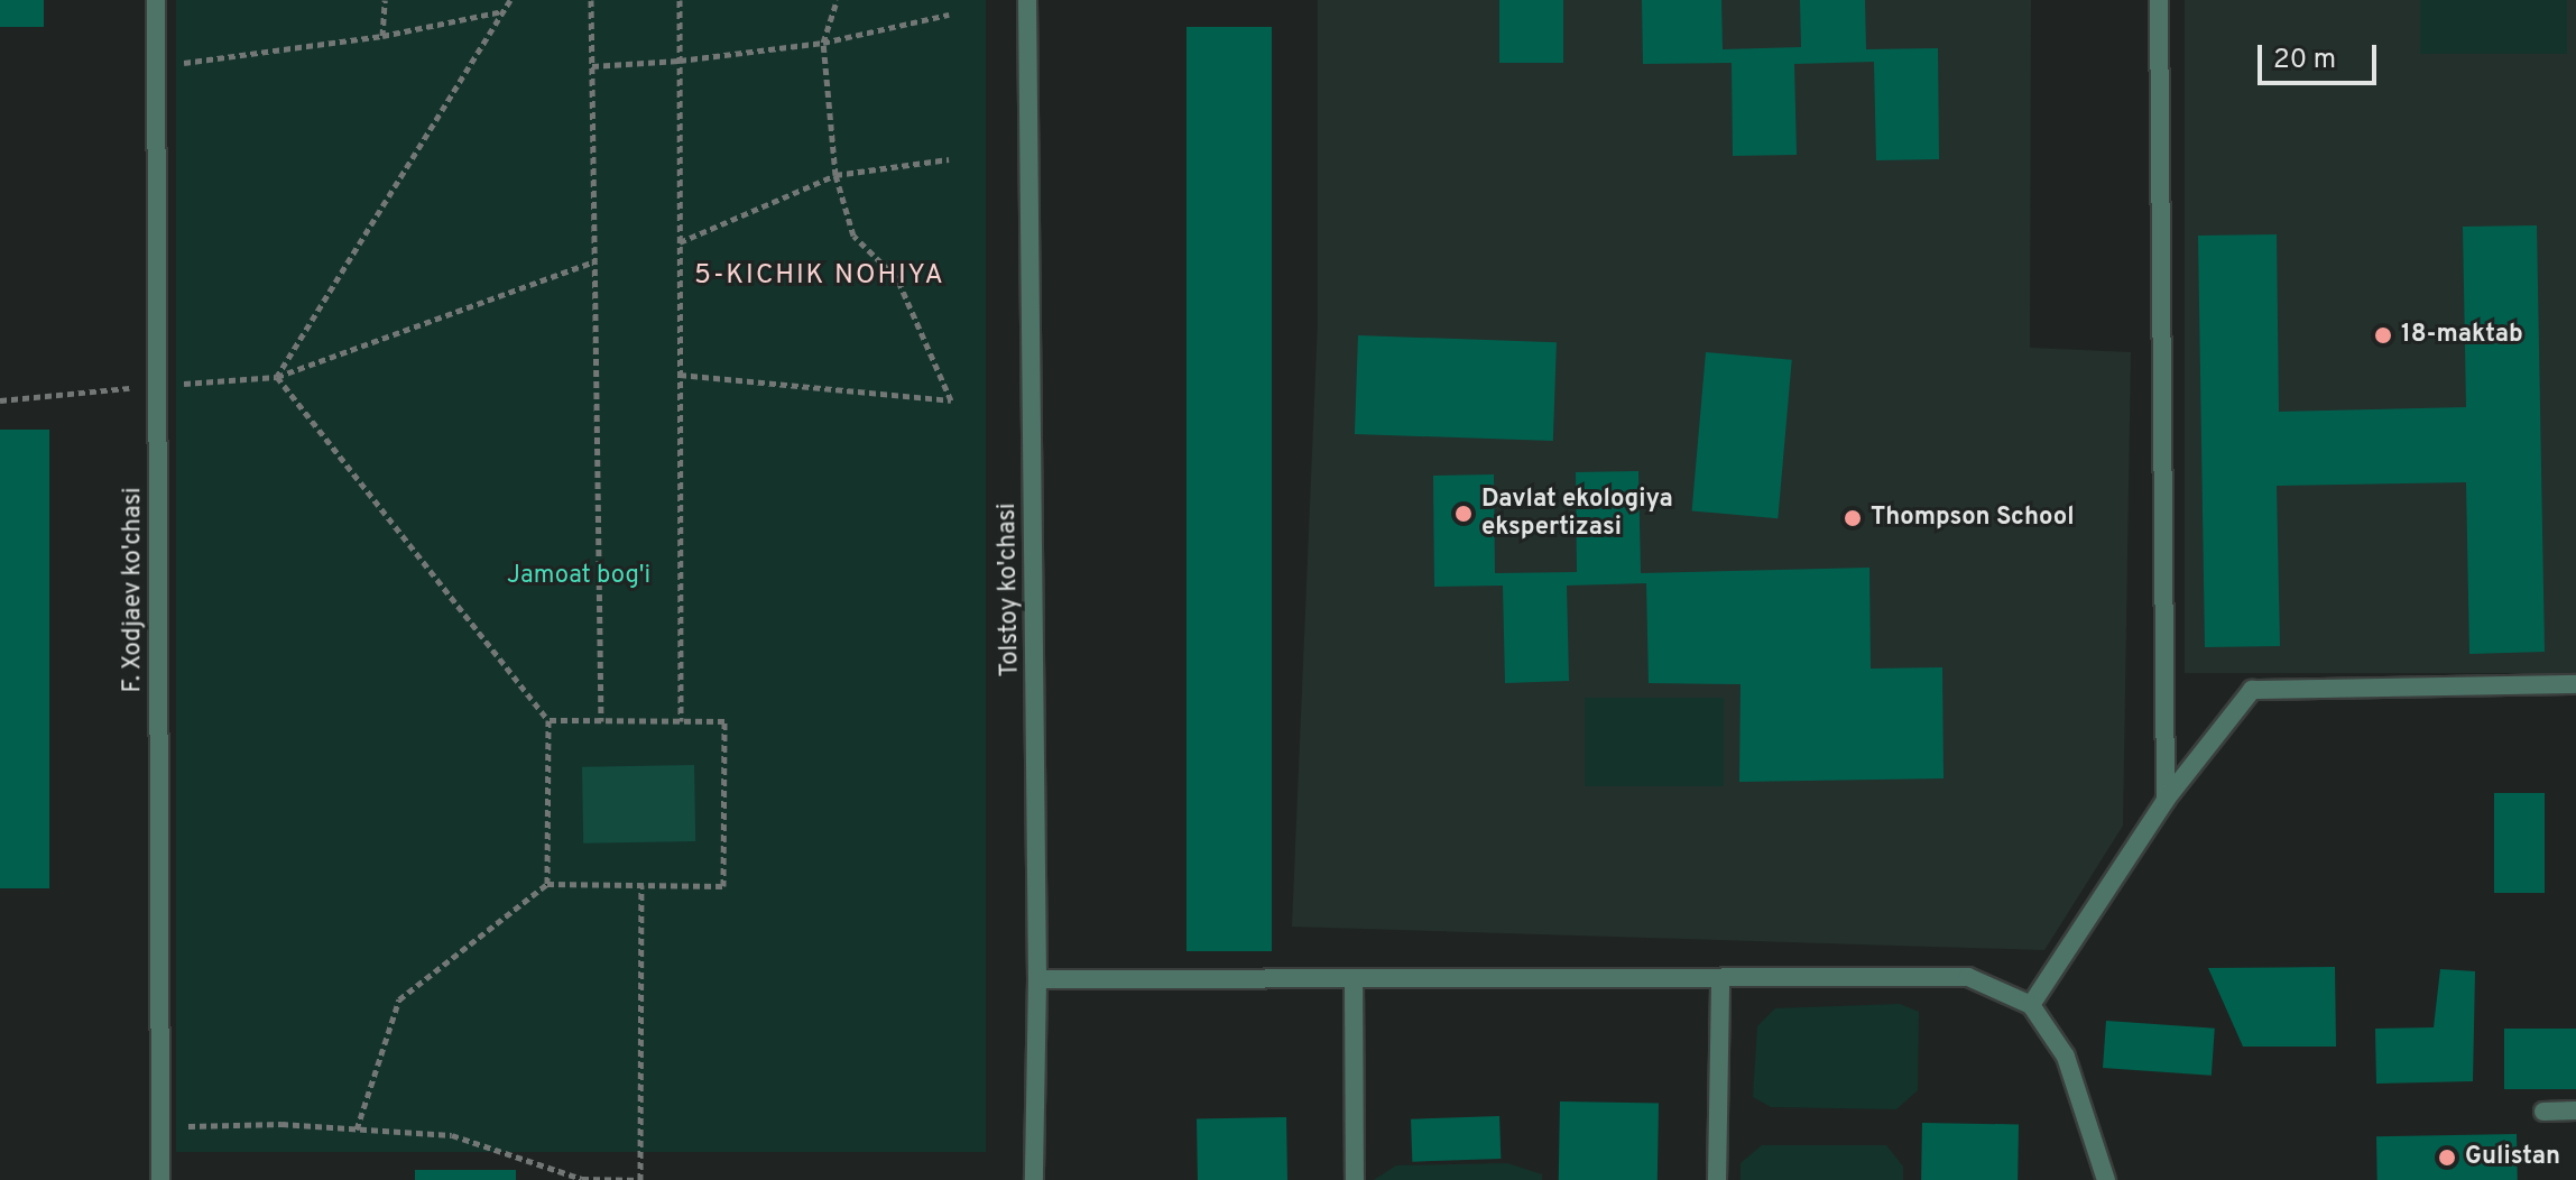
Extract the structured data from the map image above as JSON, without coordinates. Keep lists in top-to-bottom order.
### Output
{
  "streets": {
    "street": ["F. Xodjaev ko'chasi", "Tolstoy ko'chasi"]
  },
  "districts": ["5-KICHIK NOHIYA"],
  "parks": ["Jamoat bog'i"],
  "places": [
    "18-maktab",
    "Davlat ekologiya ekspertizasi",
    "Thompson School",
    "Gulistan"
  ],
  "scale_bar": "20 m"
}
